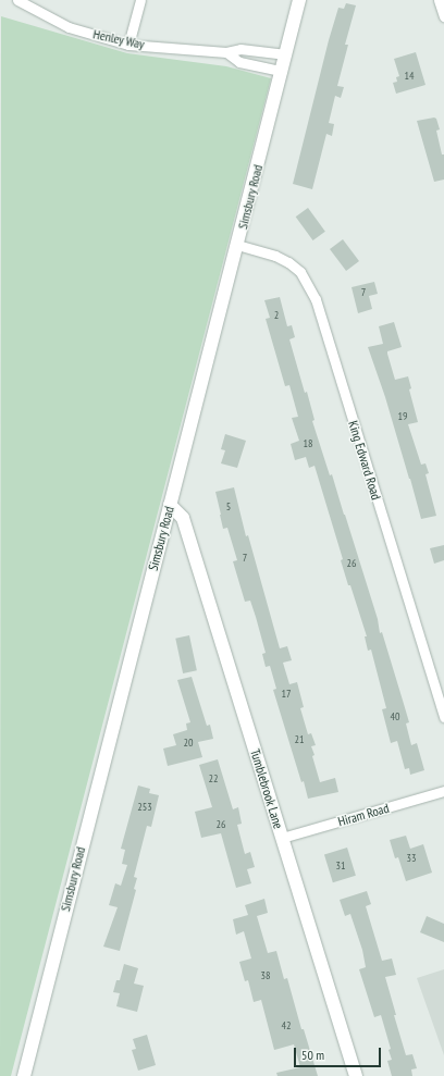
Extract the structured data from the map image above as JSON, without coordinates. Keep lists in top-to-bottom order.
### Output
{
  "streets": {
    "main road": ["Simsbury Road", "Tumblebrook Lane"],
    "street": ["Henley Way", "King Edward Road", "Hiram Road"]
  },
  "crossings": [
    ["Henley Way", "Simsbury Road"],
    ["Simsbury Road", "King Edward Road"],
    ["Simsbury Road", "Tumblebrook Lane"],
    ["Tumblebrook Lane", "Hiram Road"]
  ],
  "house_numbers": [
    "14",
    "7",
    "2",
    "19",
    "18",
    "5",
    "7",
    "26",
    "17",
    "40",
    "21",
    "20",
    "22",
    "253",
    "26",
    "33",
    "31",
    "38",
    "42"
  ],
  "scale_bar": "50 m"
}
